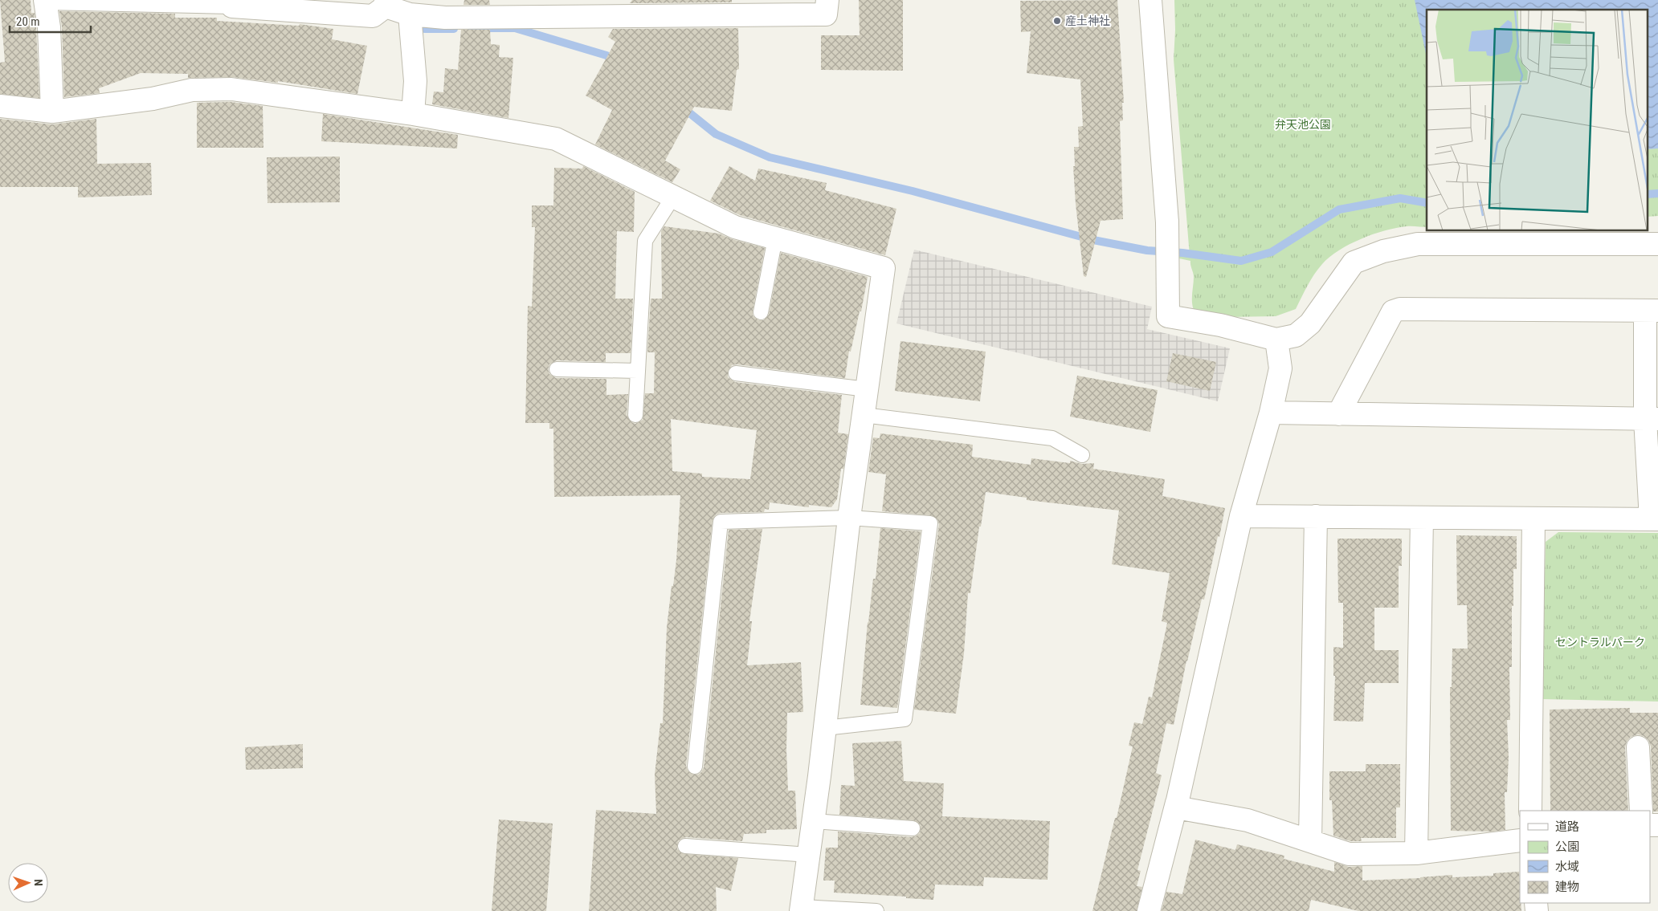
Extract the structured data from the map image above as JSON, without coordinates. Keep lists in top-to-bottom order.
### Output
{
  "parks": ["弁天池公園", "セントラルパーク"],
  "places": ["産土神社"],
  "legend": [
    "道路",
    "公園",
    "水域",
    "建物"
  ],
  "scale_bar": "20 m",
  "north": "right"
}
